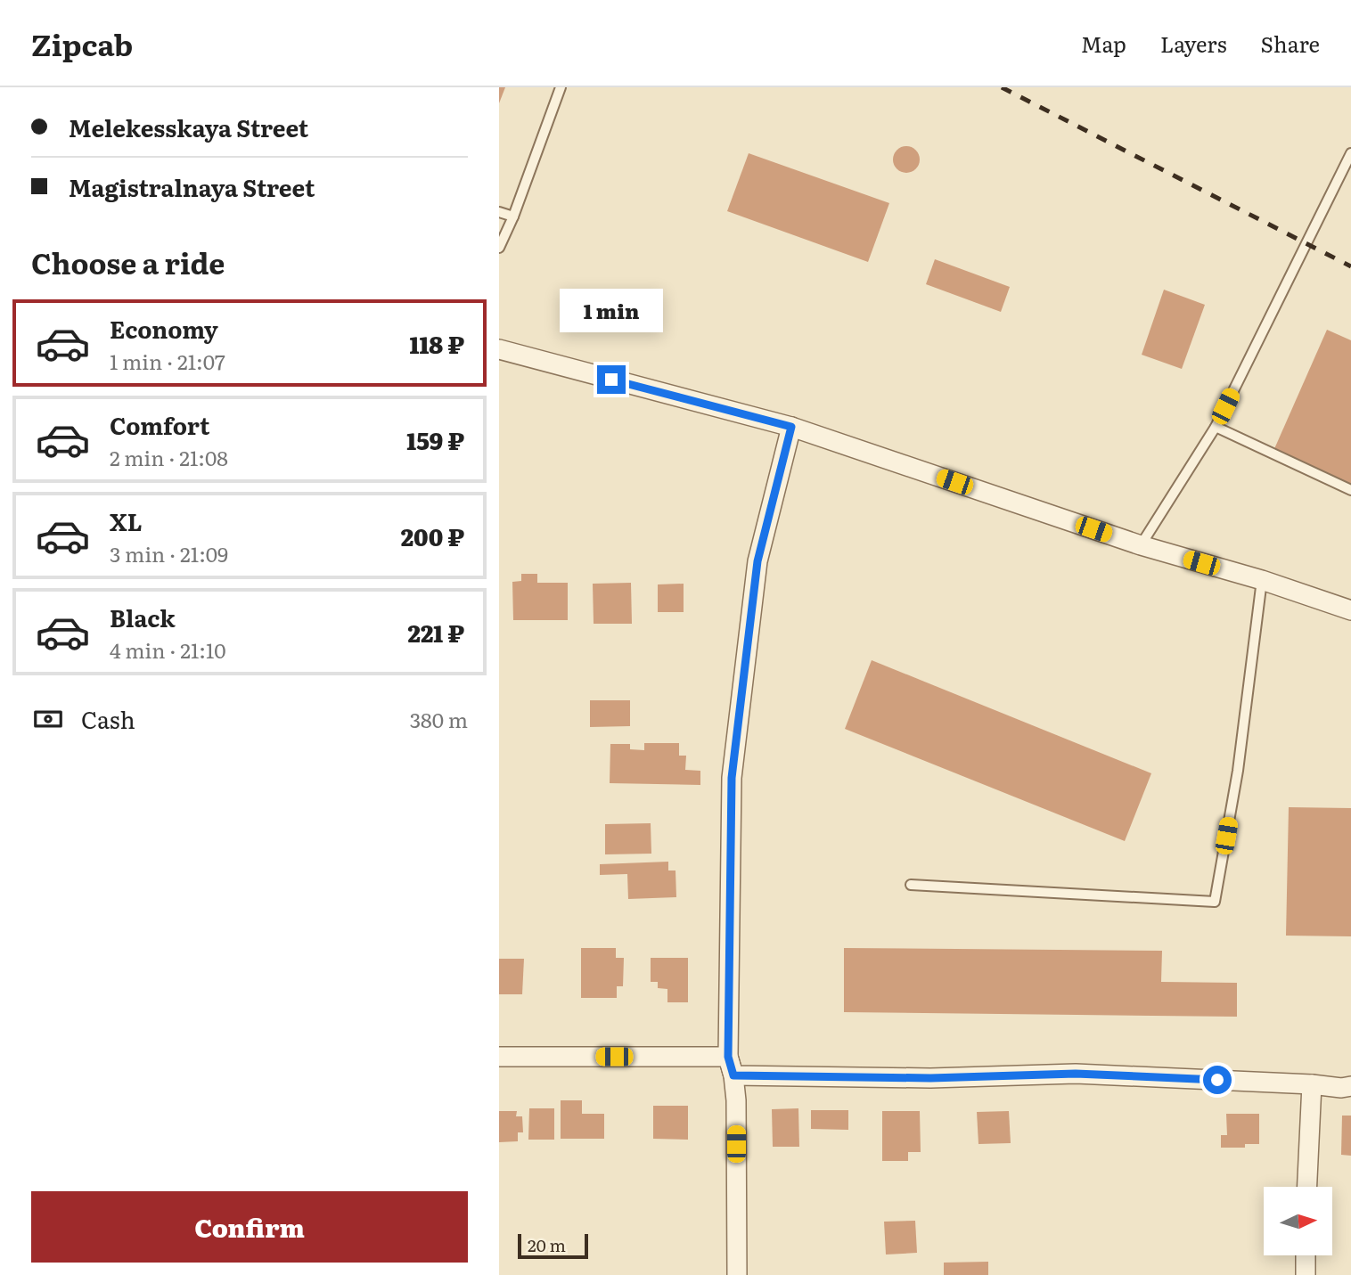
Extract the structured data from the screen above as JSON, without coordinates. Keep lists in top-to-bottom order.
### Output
{
  "scale_bar": "20 m",
  "north": "right",
  "page": {
    "header": "Zipcab",
    "nav": ["Map", "Layers", "Share"],
    "banner": ["Melekesskaya Street", "Magistralnaya Street"],
    "heading": "Choose a ride",
    "bubble": "1 min",
    "list": [
      {
        "name": "Economy",
        "note": "1 min · 21:07",
        "value": "118 ₽"
      },
      {
        "name": "Comfort",
        "note": "2 min · 21:08",
        "value": "159 ₽"
      },
      {
        "name": "XL",
        "note": "3 min · 21:09",
        "value": "200 ₽"
      },
      {
        "name": "Black",
        "note": "4 min · 21:10",
        "value": "221 ₽"
      }
    ],
    "pay": ["Cash", "380 m"],
    "buttons": "Confirm",
    "scale": "20 m"
  }
}
